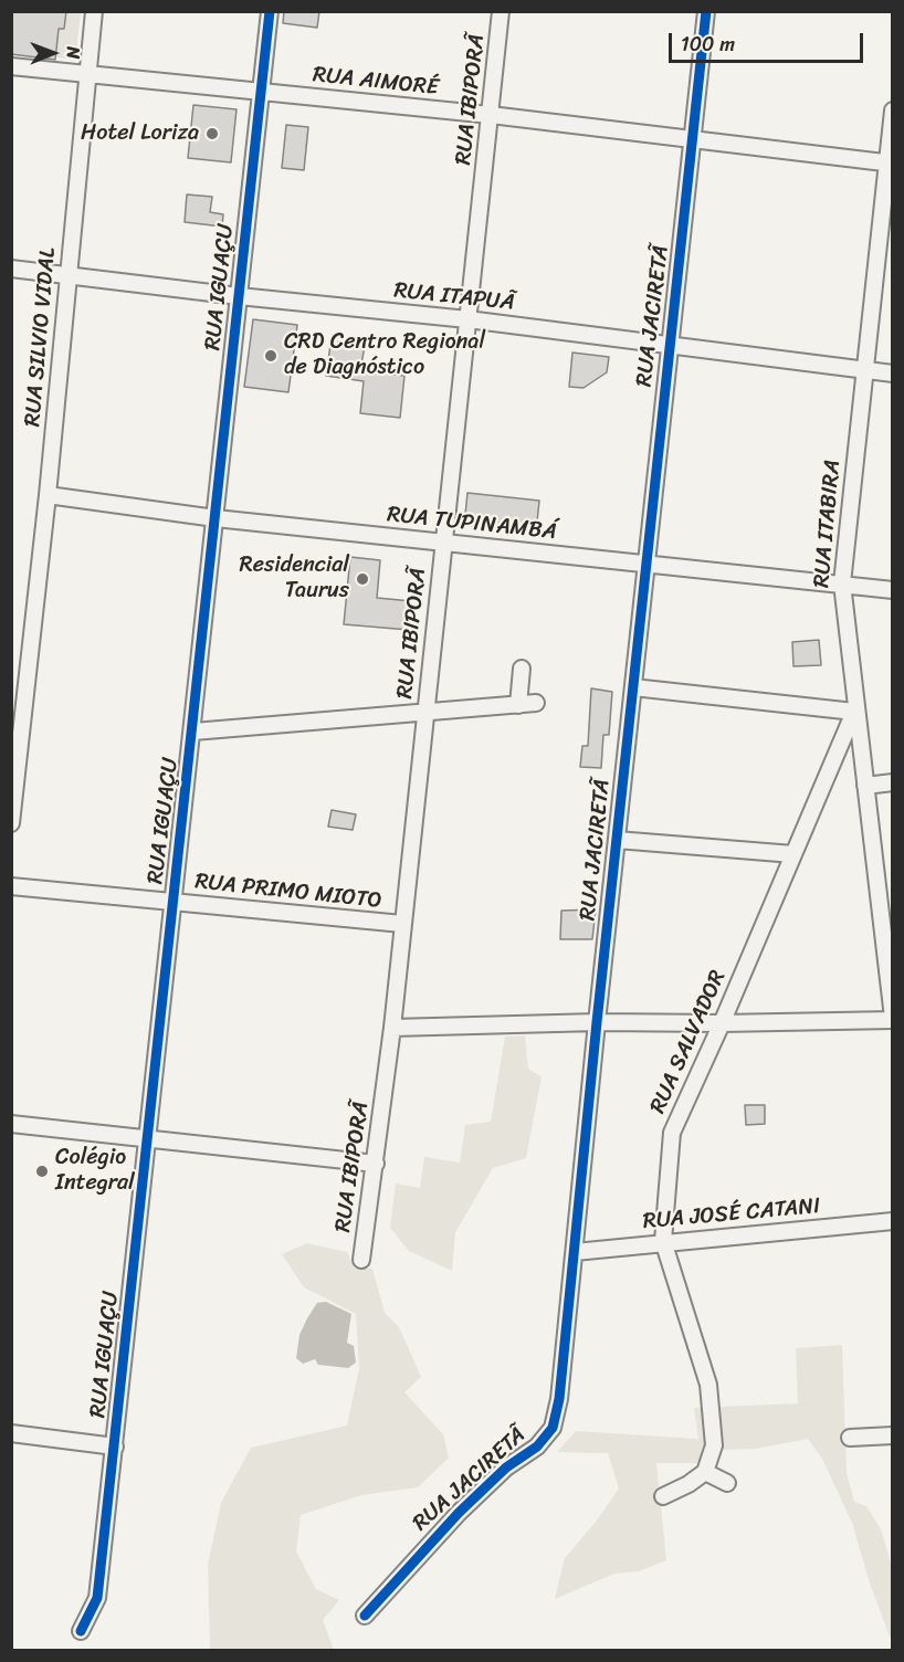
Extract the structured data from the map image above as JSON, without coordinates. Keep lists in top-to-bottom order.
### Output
{
  "streets": {
    "street": [
      "RUA AIMORÉ",
      "RUA IBIPORÃ",
      "RUA IGUAÇU",
      "RUA ITAPUÃ",
      "RUA JACIRETÃ",
      "RUA SILVIO VIDAL",
      "RUA TUPINAMBÁ",
      "RUA ITABIRA",
      "RUA PRIMO MIOTO",
      "RUA SALVADOR",
      "RUA JOSÉ CATANI"
    ]
  },
  "crossings": [
    ["RUA AIMORÉ", "RUA IBIPORÃ"],
    ["RUA AIMORÉ", "RUA IGUAÇU"],
    ["RUA AIMORÉ", "RUA JACIRETÃ"],
    ["RUA AIMORÉ", "RUA SILVIO VIDAL"],
    ["RUA AIMORÉ", "RUA ITABIRA"],
    ["RUA IBIPORÃ", "RUA ITAPUÃ"],
    ["RUA IBIPORÃ", "RUA TUPINAMBÁ"],
    ["RUA IBIPORÃ", "RUA PRIMO MIOTO"],
    ["RUA IGUAÇU", "RUA ITAPUÃ"],
    ["RUA IGUAÇU", "RUA TUPINAMBÁ"],
    ["RUA IGUAÇU", "RUA PRIMO MIOTO"],
    ["RUA ITAPUÃ", "RUA JACIRETÃ"],
    ["RUA ITAPUÃ", "RUA SILVIO VIDAL"],
    ["RUA ITAPUÃ", "RUA ITABIRA"],
    ["RUA JACIRETÃ", "RUA TUPINAMBÁ"],
    ["RUA JACIRETÃ", "RUA JOSÉ CATANI"],
    ["RUA SILVIO VIDAL", "RUA TUPINAMBÁ"],
    ["RUA TUPINAMBÁ", "RUA ITABIRA"],
    ["RUA ITABIRA", "RUA SALVADOR"],
    ["RUA SALVADOR", "RUA JOSÉ CATANI"]
  ],
  "places": [
    "Hotel Loriza",
    "CRD Centro Regional de Diagnóstico",
    "Residencial Taurus",
    "Colégio Integral"
  ],
  "scale_bar": "100 m",
  "north": "right"
}
